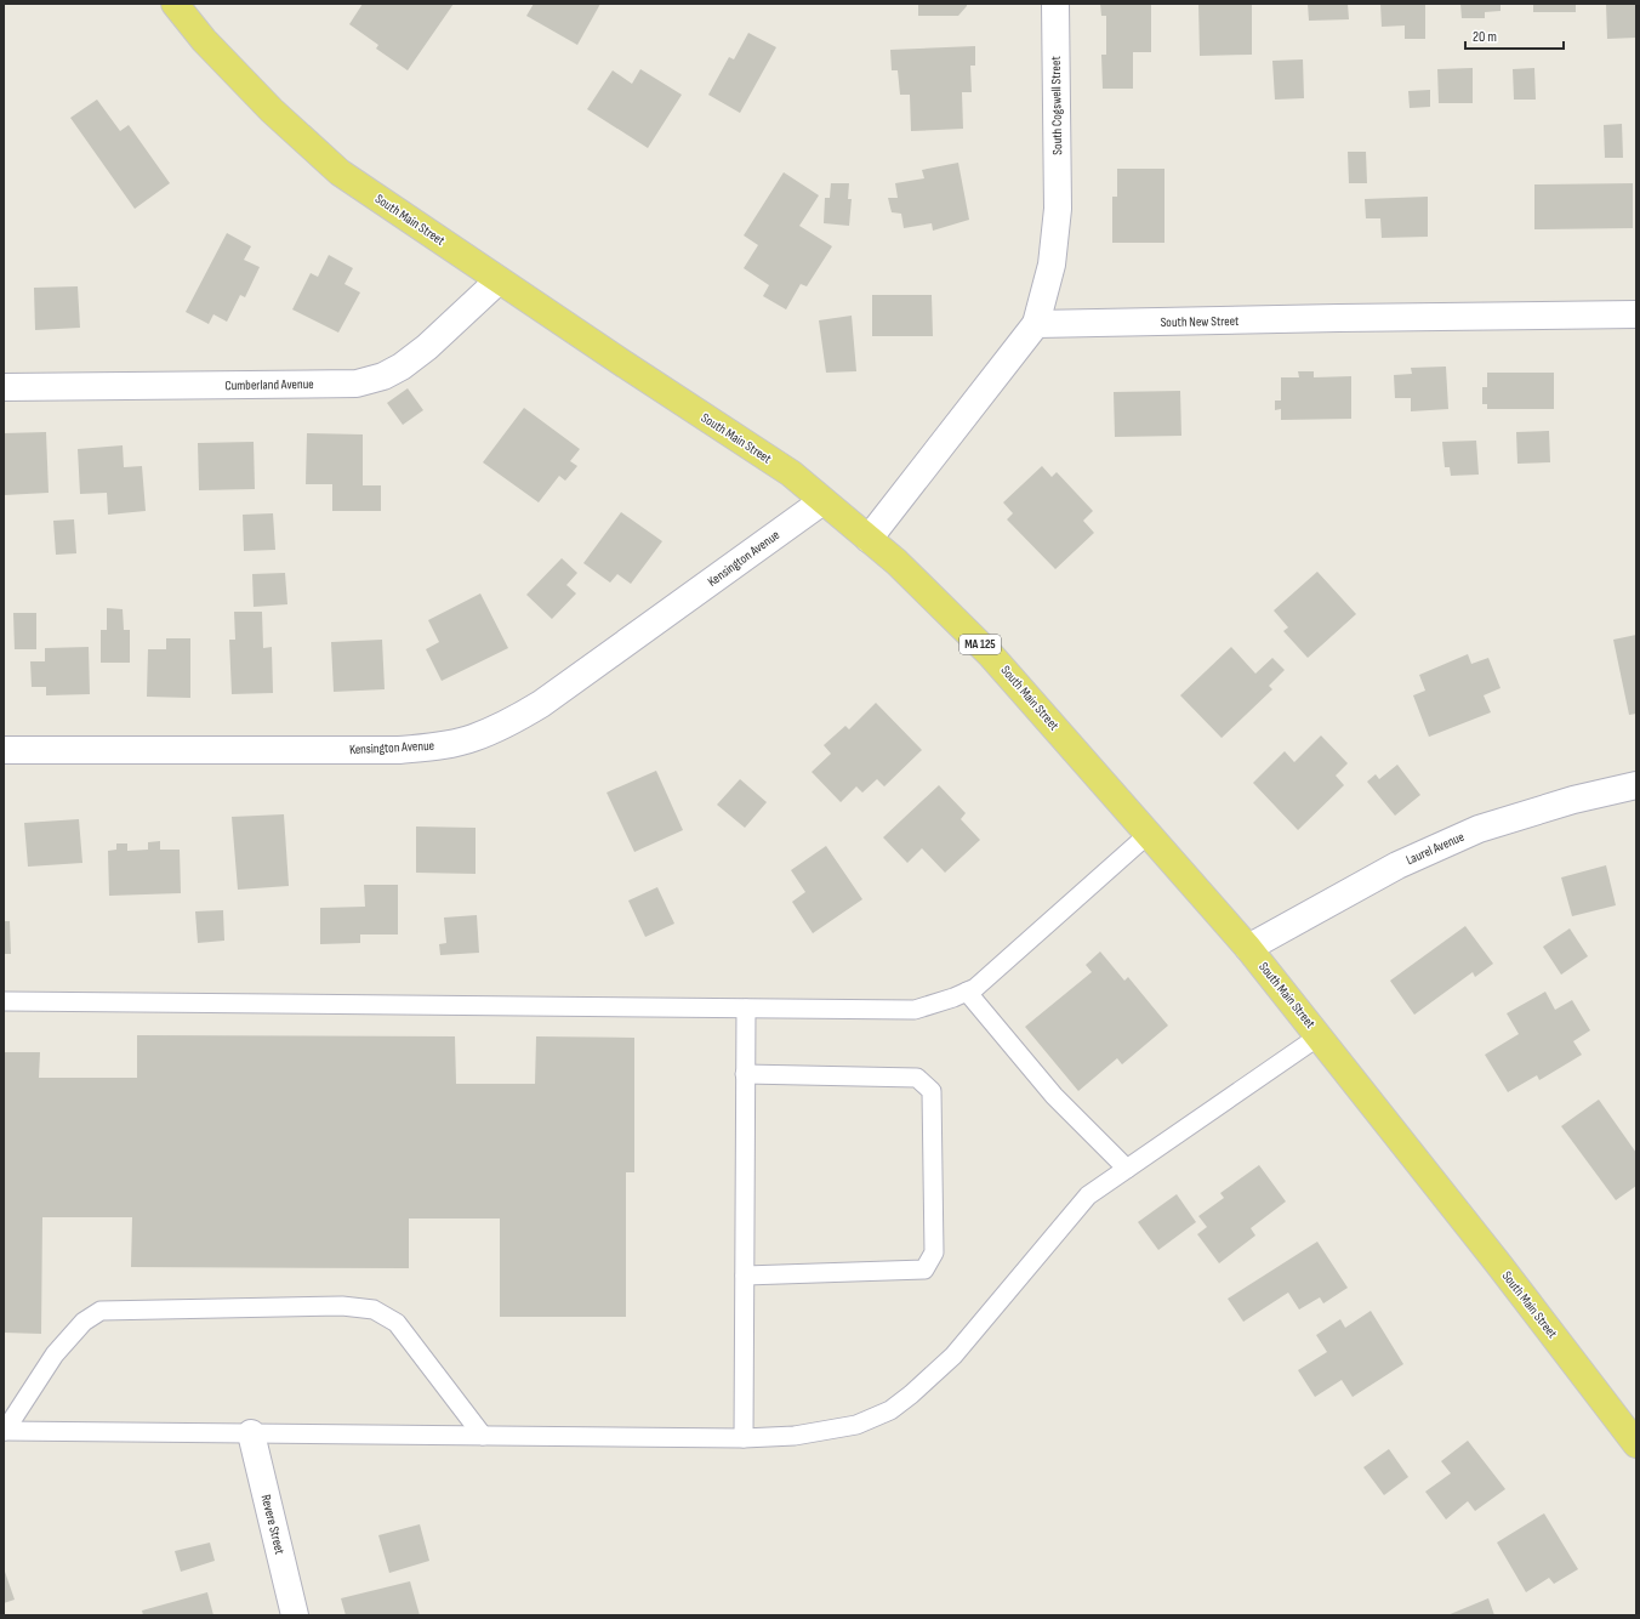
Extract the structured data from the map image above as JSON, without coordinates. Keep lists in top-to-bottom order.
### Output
{
  "streets": {
    "main road": ["South Main Street", "MA 125"],
    "street": [
      "South Cogswell Street",
      "South New Street",
      "Cumberland Avenue",
      "Kensington Avenue",
      "Laurel Avenue",
      "Revere Street"
    ]
  },
  "crossings": [
    ["South Cogswell Street", "South New Street"],
    ["South Main Street", "Cumberland Avenue"],
    ["South Main Street", "Kensington Avenue"],
    ["South Main Street", "Laurel Avenue"]
  ],
  "scale_bar": "20 m"
}
